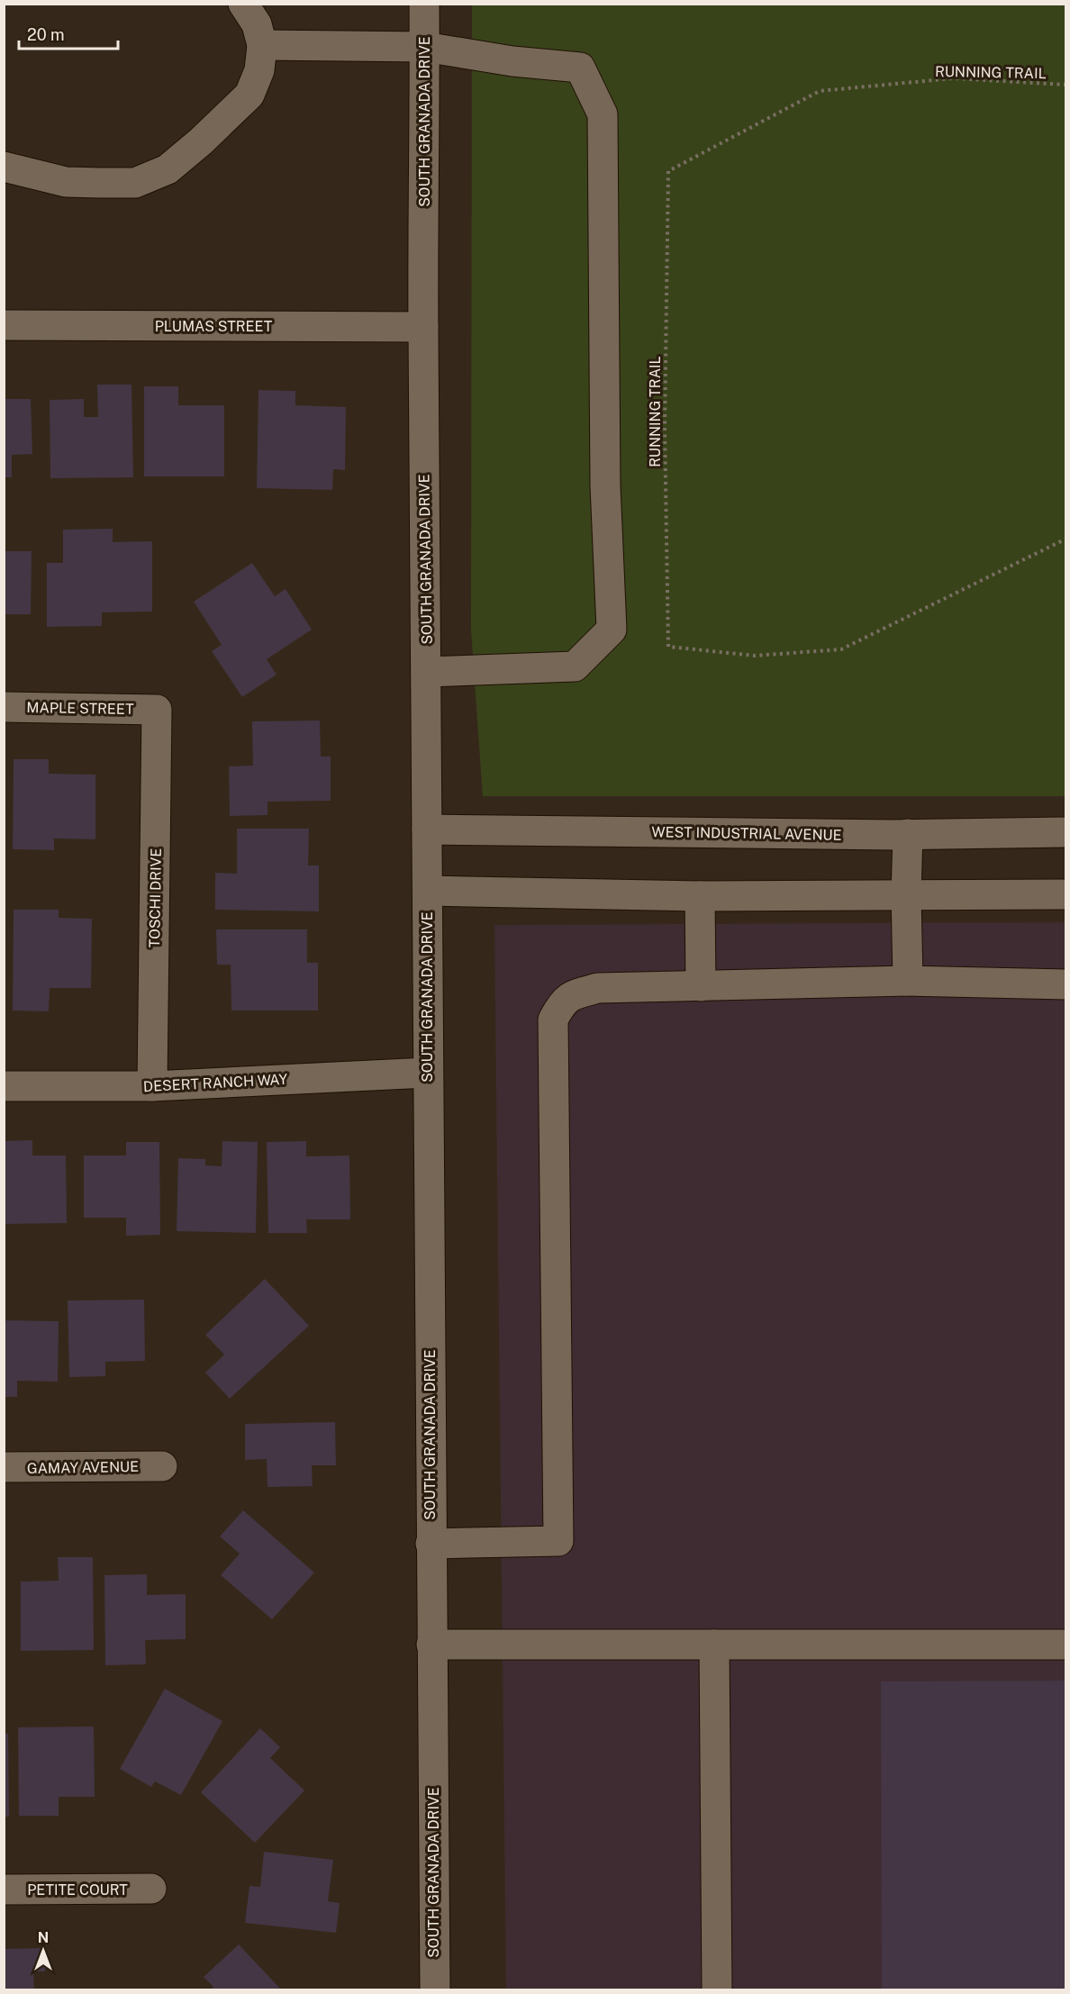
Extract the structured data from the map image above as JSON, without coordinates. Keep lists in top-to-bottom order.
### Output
{
  "streets": {
    "street": [
      "SOUTH GRANADA DRIVE",
      "PLUMAS STREET",
      "MAPLE STREET",
      "WEST INDUSTRIAL AVENUE",
      "TOSCHI DRIVE",
      "DESERT RANCH WAY",
      "GAMAY AVENUE",
      "PETITE COURT"
    ],
    "path": ["RUNNING TRAIL"]
  },
  "crossings": [
    ["SOUTH GRANADA DRIVE", "PLUMAS STREET"],
    ["SOUTH GRANADA DRIVE", "WEST INDUSTRIAL AVENUE"],
    ["SOUTH GRANADA DRIVE", "DESERT RANCH WAY"],
    ["MAPLE STREET", "TOSCHI DRIVE"],
    ["TOSCHI DRIVE", "DESERT RANCH WAY"]
  ],
  "scale_bar": "20 m",
  "north": "top"
}
